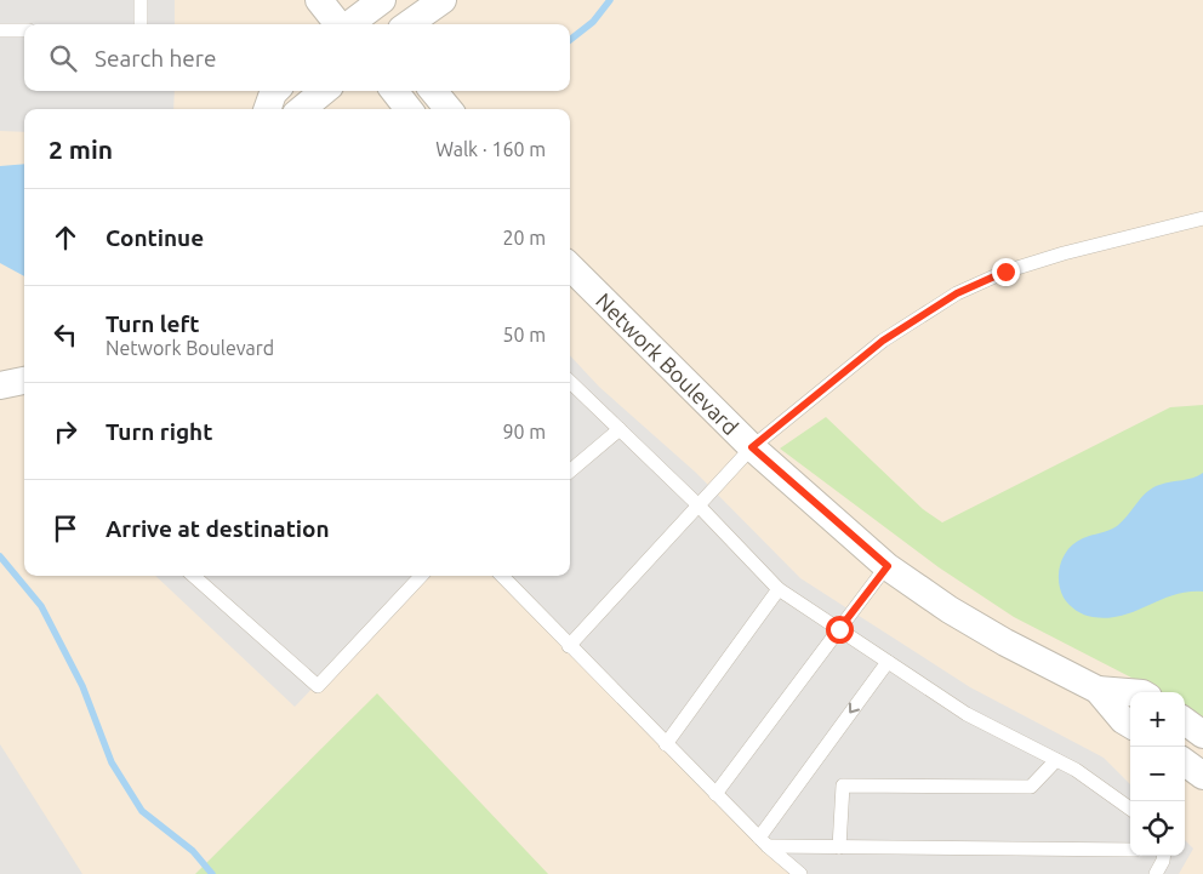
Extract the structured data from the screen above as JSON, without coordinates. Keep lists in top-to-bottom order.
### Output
{
  "streets": {
    "street": ["Network Boulevard"]
  },
  "page": {
    "search": "Search here",
    "heading": ["2 min", "Walk · 160 m"],
    "list": [
      ["Continue", "20 m"],
      ["Turn left", "Network Boulevard", "50 m"],
      ["Turn right", "90 m"],
      "Arrive at destination"
    ],
    "map_buttons": ["+", "−"]
  }
}
